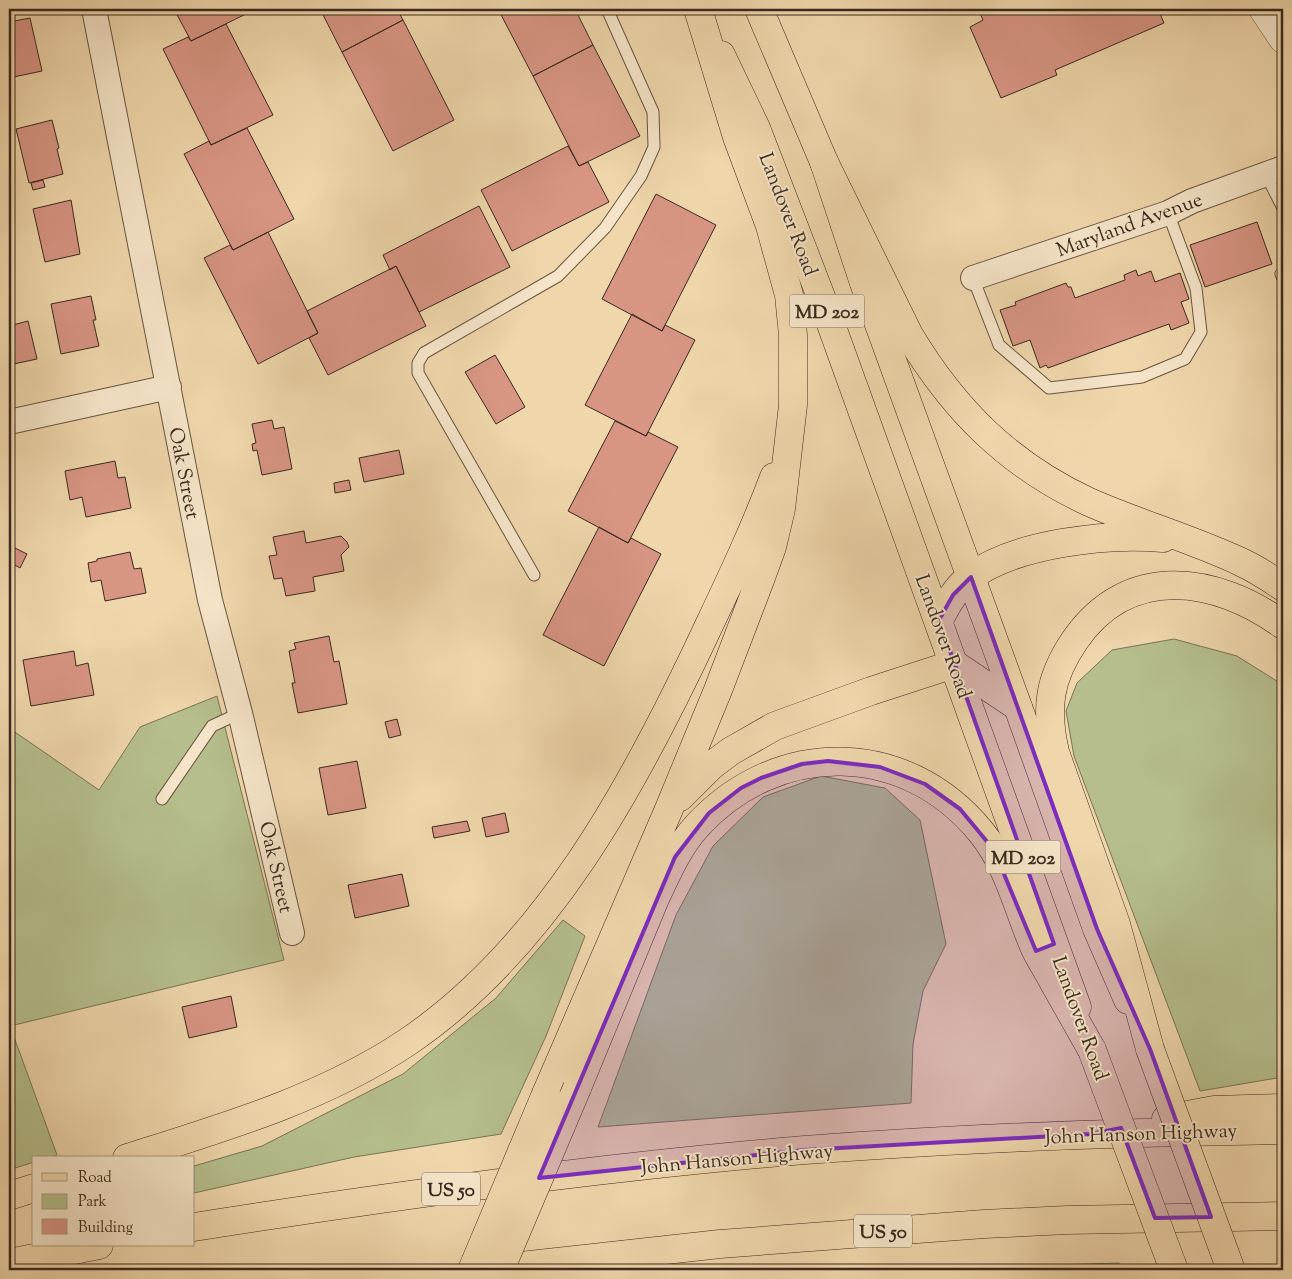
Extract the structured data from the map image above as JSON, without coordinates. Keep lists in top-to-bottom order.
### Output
{
  "streets": {
    "main road": [
      "Landover Road",
      "MD 202",
      "John Hanson Highway",
      "US 50"
    ],
    "street": ["Maryland Avenue", "Oak Street"]
  },
  "legend": ["Road", "Park", "Building"]
}
